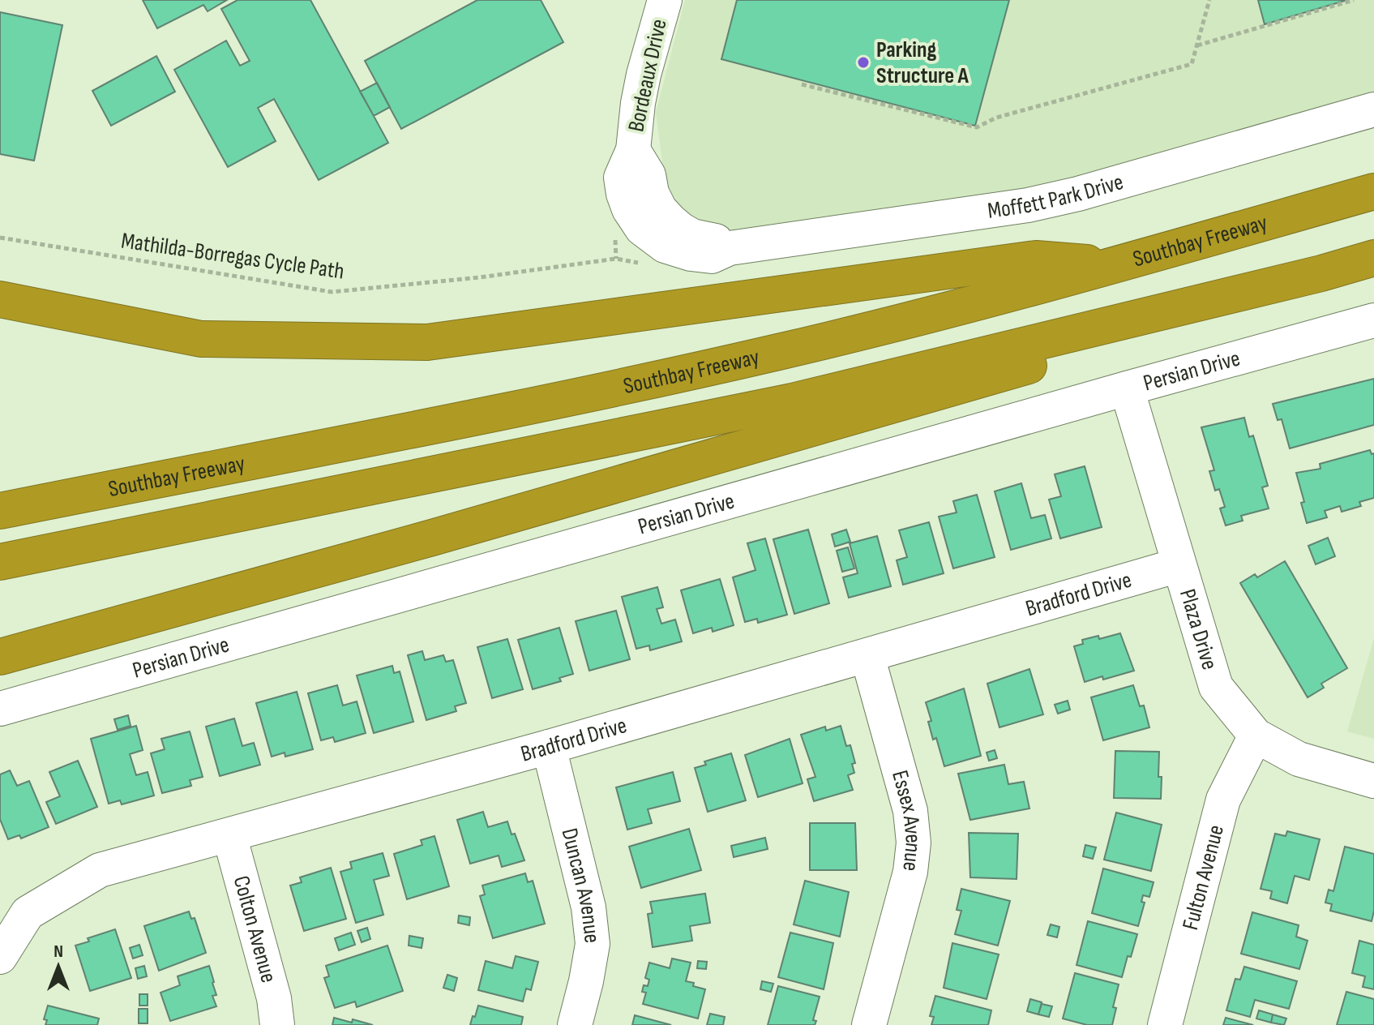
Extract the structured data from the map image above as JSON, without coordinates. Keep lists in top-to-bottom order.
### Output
{
  "streets": {
    "highway": ["Southbay Freeway"],
    "street": [
      "Bordeaux Drive",
      "Moffett Park Drive",
      "Persian Drive",
      "Bradford Drive",
      "Plaza Drive",
      "Essex Avenue",
      "Fulton Avenue",
      "Duncan Avenue",
      "Colton Avenue"
    ],
    "path": ["Mathilda-Borregas Cycle Path"]
  },
  "crossings": [
    ["Bordeaux Drive", "Moffett Park Drive"],
    ["Persian Drive", "Plaza Drive"],
    ["Bradford Drive", "Plaza Drive"],
    ["Bradford Drive", "Essex Avenue"],
    ["Bradford Drive", "Duncan Avenue"],
    ["Bradford Drive", "Colton Avenue"],
    ["Plaza Drive", "Fulton Avenue"]
  ],
  "places": ["Parking Structure A"],
  "north": "top"
}
